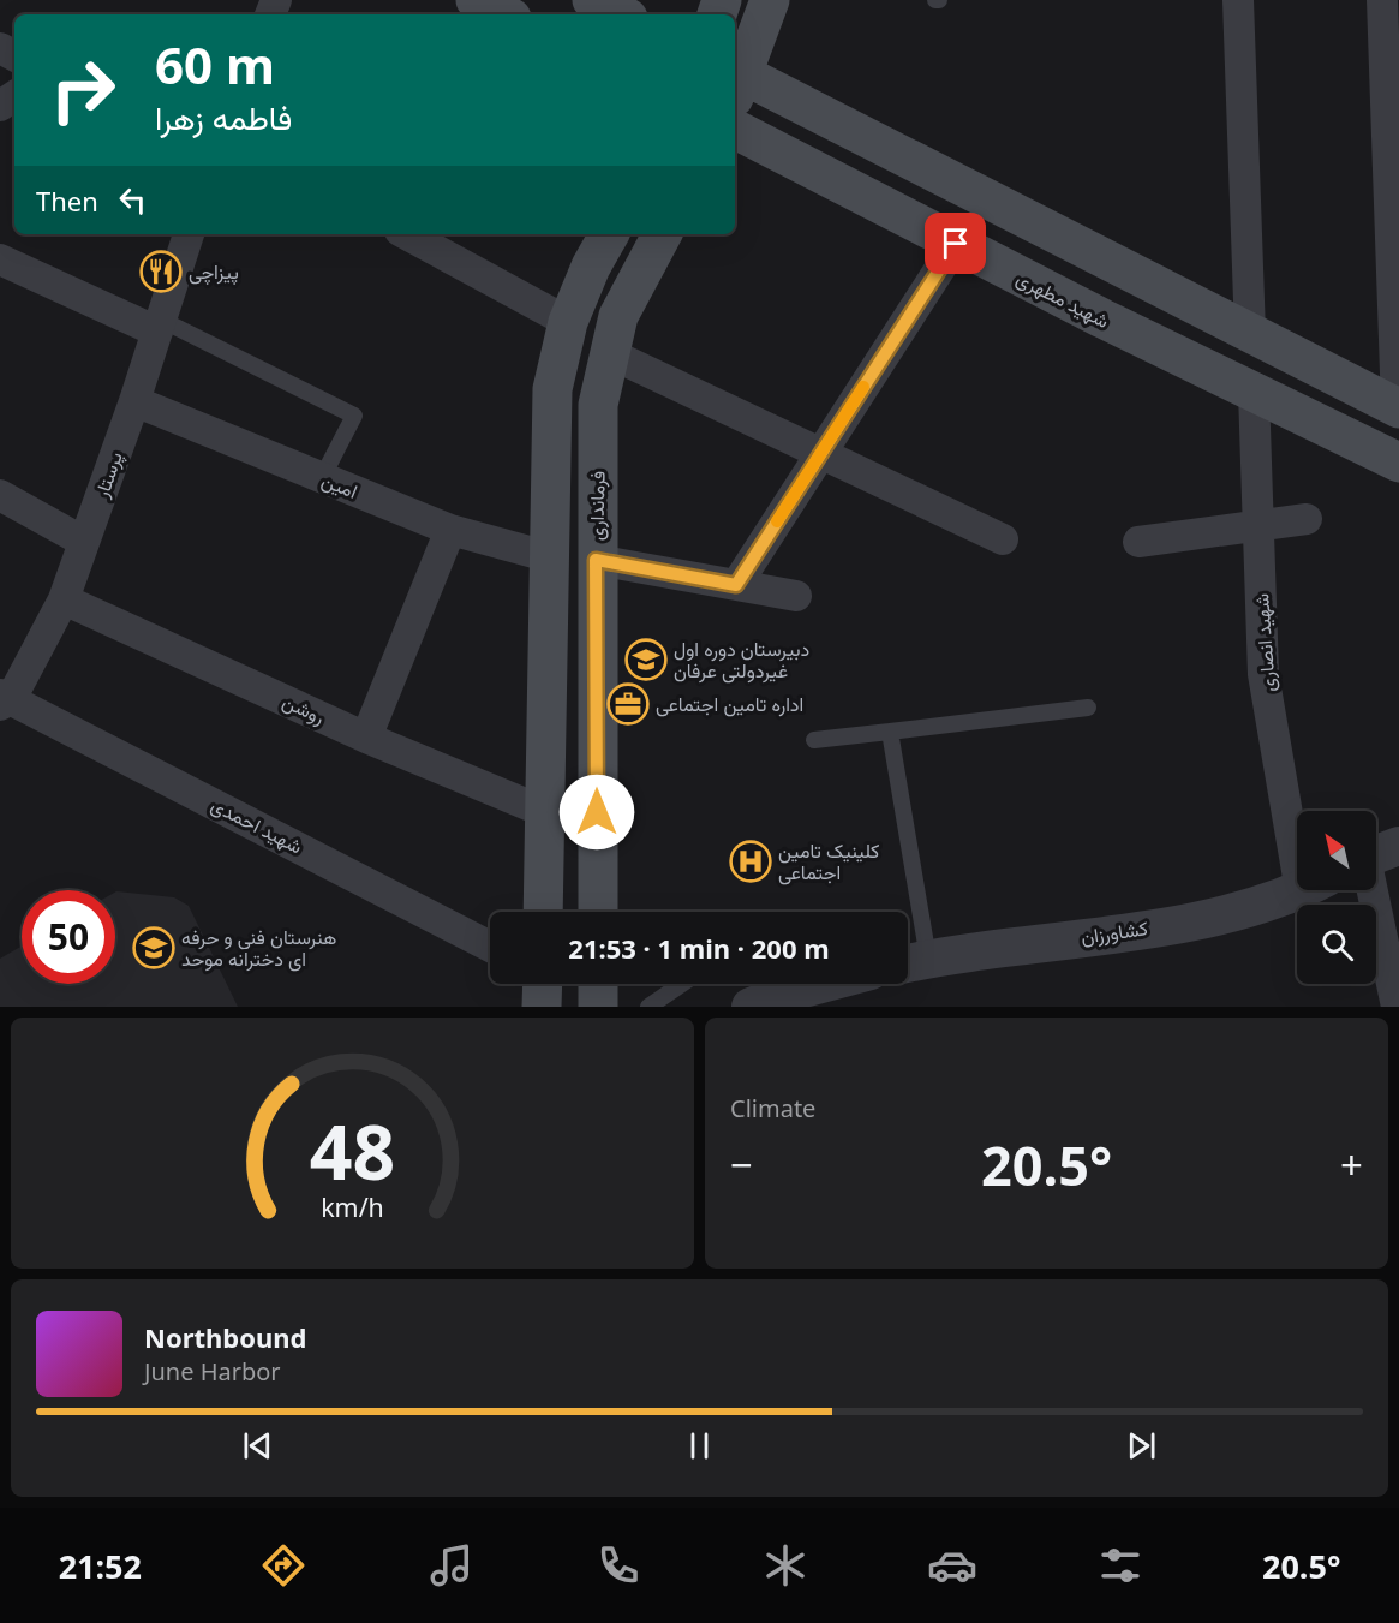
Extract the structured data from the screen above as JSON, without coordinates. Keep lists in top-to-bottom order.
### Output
{
  "streets": {
    "main road": ["شهید مطهری", "فرمانداری"],
    "street": [
      "پرستار",
      "امین",
      "شهید انصاری",
      "روشن",
      "شهید احمدی",
      "کشاورزان"
    ]
  },
  "crossings": [
    ["شهید مطهری", "شهید انصاری"],
    ["پرستار", "امین"],
    ["پرستار", "روشن"],
    ["پرستار", "شهید احمدی"]
  ],
  "places": {
    "restaurant": ["پیزاچی"],
    "school or university": ["دبیرستان دوره اول غیردولتی عرفان", "هنرستان فنی و حرفه ای دخترانه موحد"],
    "office": ["اداره تامین اجتماعی"],
    "hospital": ["کلینیک تامین اجتماعی"]
  },
  "north": "top left",
  "page": {
    "turn": ["60 m", "فاطمه زهرا"],
    "then": "Then",
    "limit": "50",
    "trip": "21:53 · 1 min · 200 m",
    "tile": "Climate",
    "heat": ["−", "20.5°", "+"],
    "song": ["Northbound", "June Harbor"],
    "tabs": ["21:52", "20.5°"],
    "gauge": ["48", "km/h"]
  }
}
